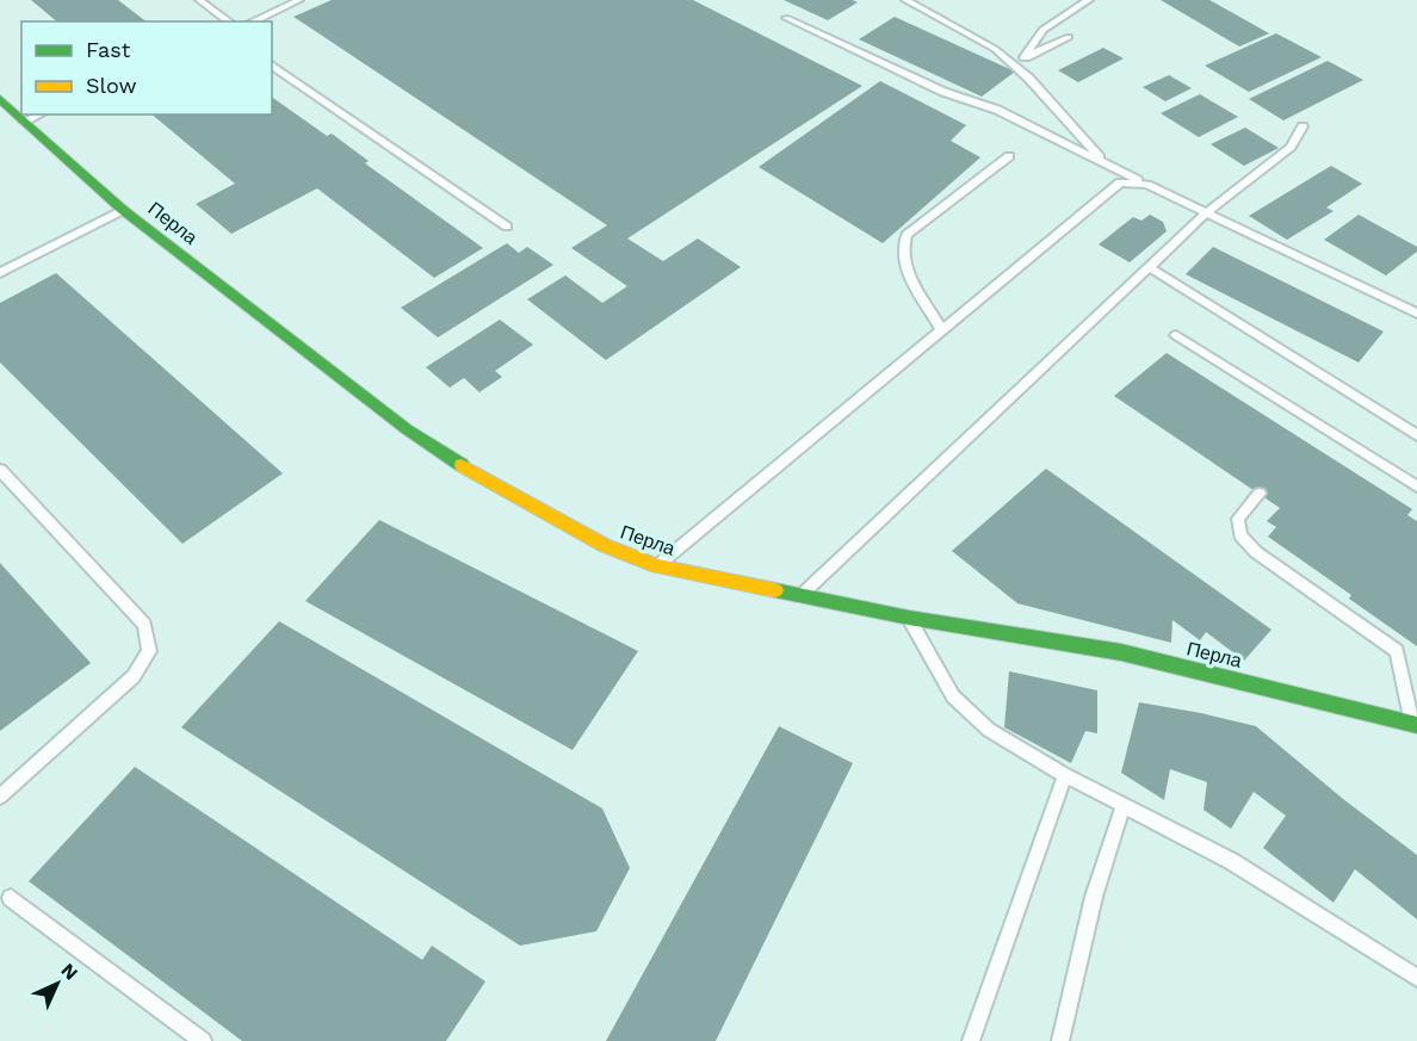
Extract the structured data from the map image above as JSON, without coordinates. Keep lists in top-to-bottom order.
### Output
{
  "streets": {
    "street": ["Перла"]
  },
  "legend": ["Fast", "Slow"],
  "north": "top right"
}
